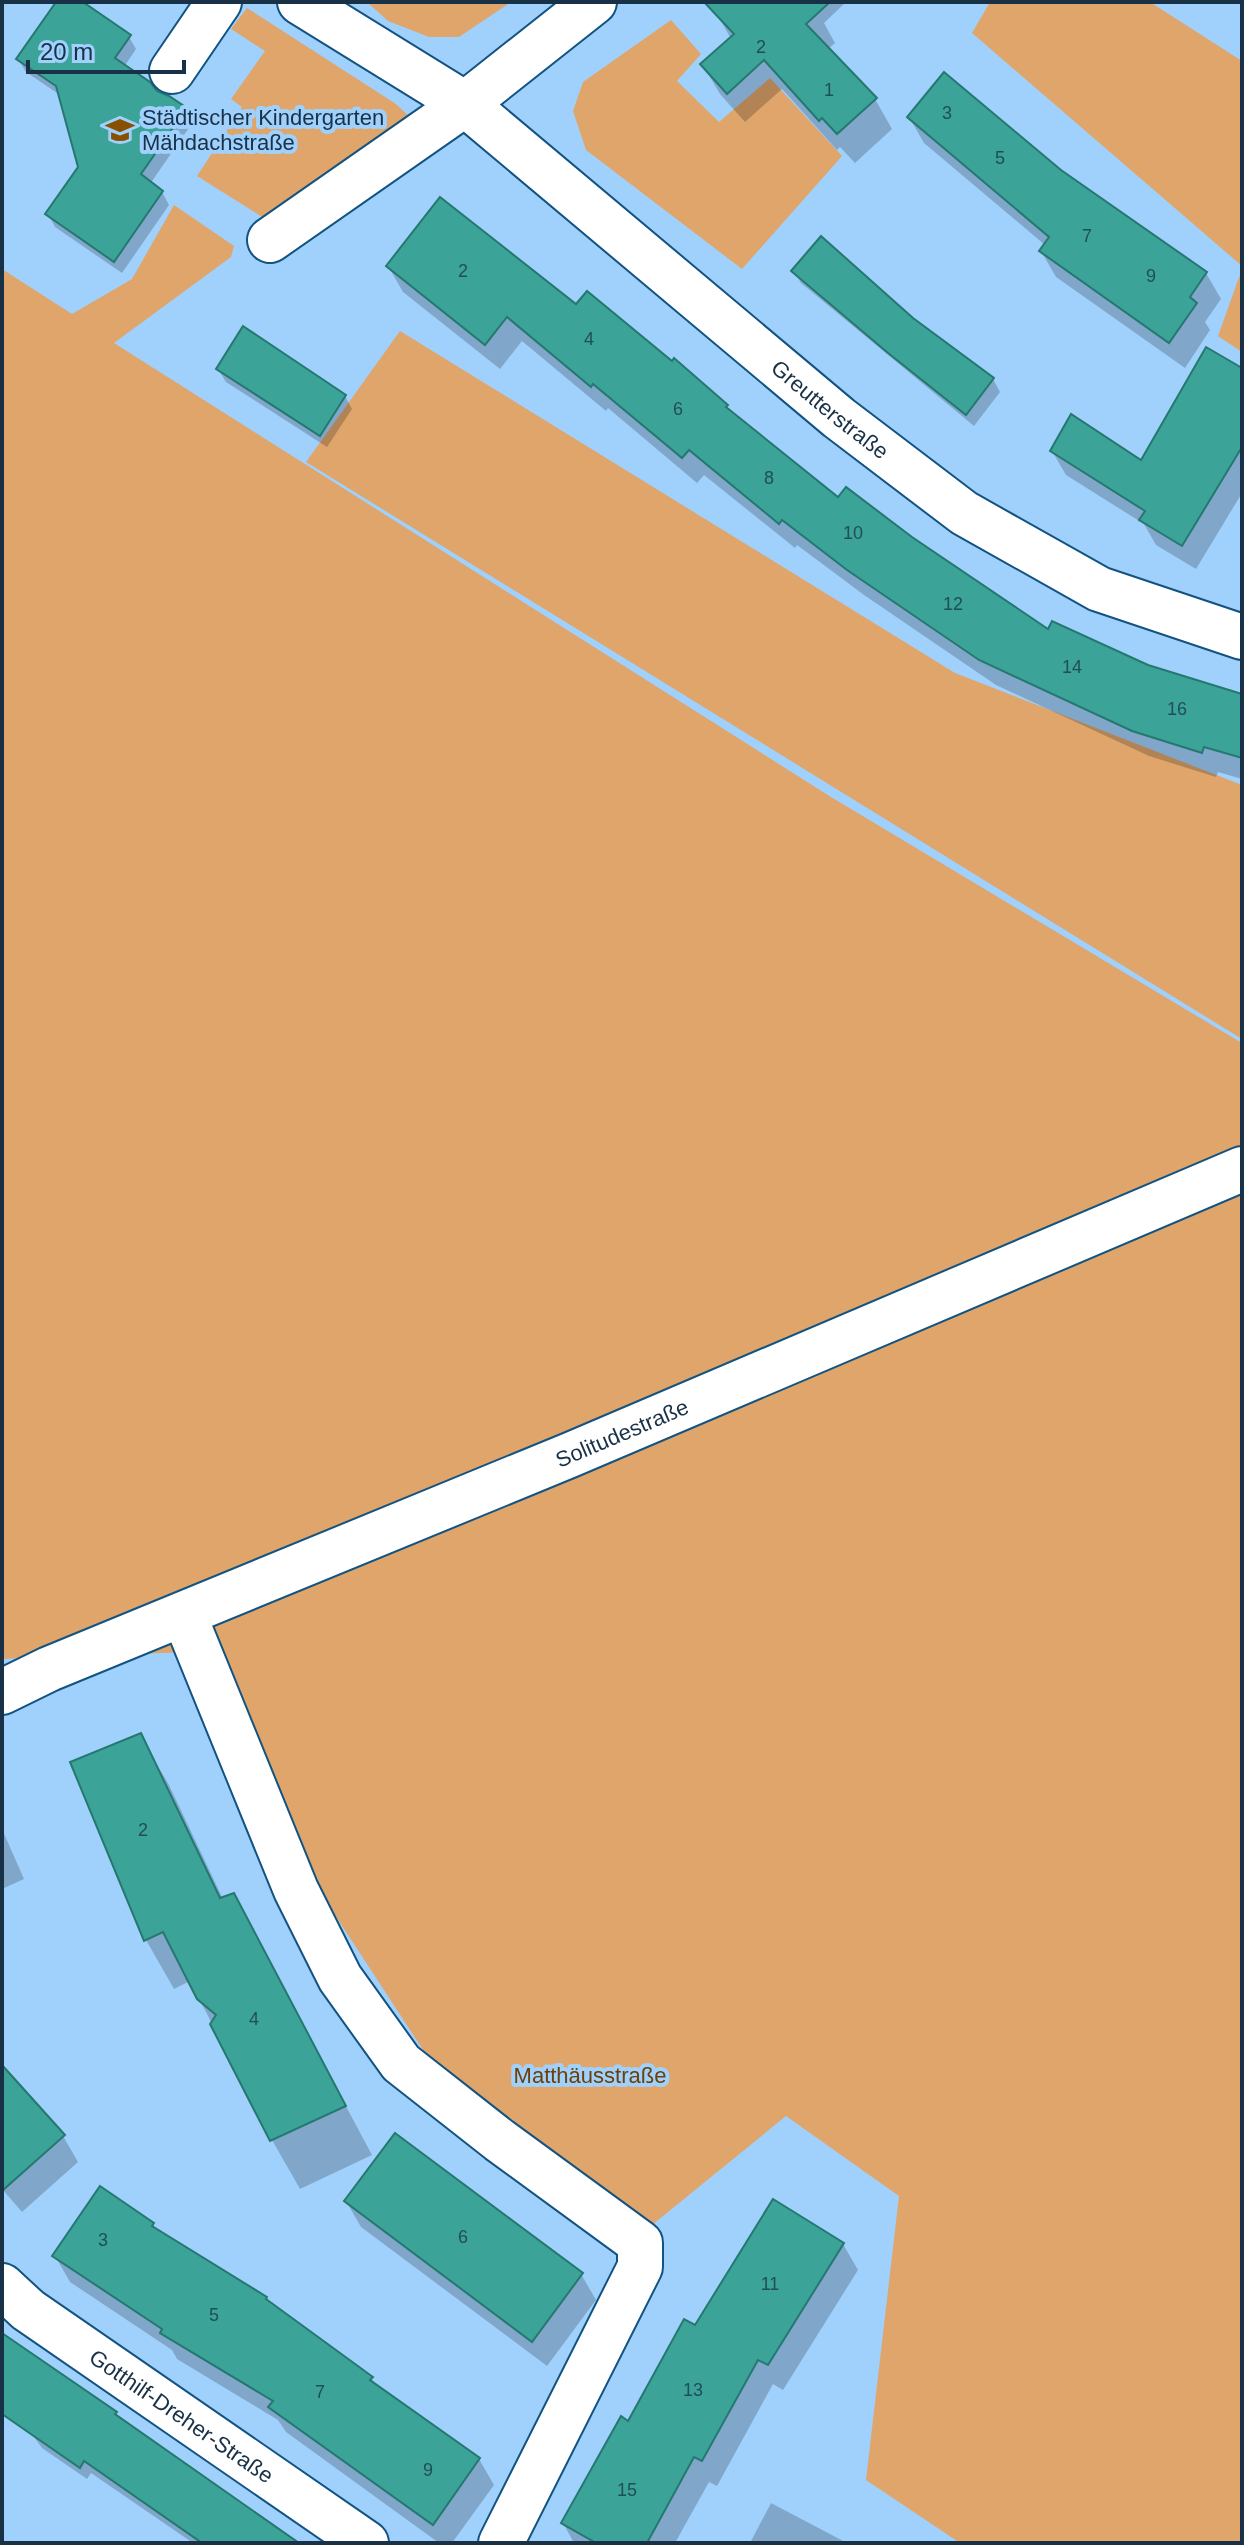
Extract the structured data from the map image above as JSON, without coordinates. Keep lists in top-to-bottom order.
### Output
{
  "streets": {
    "street": ["Greutterstraße", "Solitudestraße", "Gotthilf-Dreher-Straße"]
  },
  "parks": ["Matthäusstraße"],
  "places": {
    "school or university": ["Städtischer Kindergarten Mähdachstraße"]
  },
  "house_numbers": [
    "2",
    "1",
    "3",
    "5",
    "7",
    "2",
    "9",
    "4",
    "6",
    "8",
    "10",
    "12",
    "14",
    "16",
    "2",
    "4",
    "6",
    "3",
    "11",
    "5",
    "13",
    "7",
    "9",
    "15"
  ],
  "scale_bar": "20 m"
}
